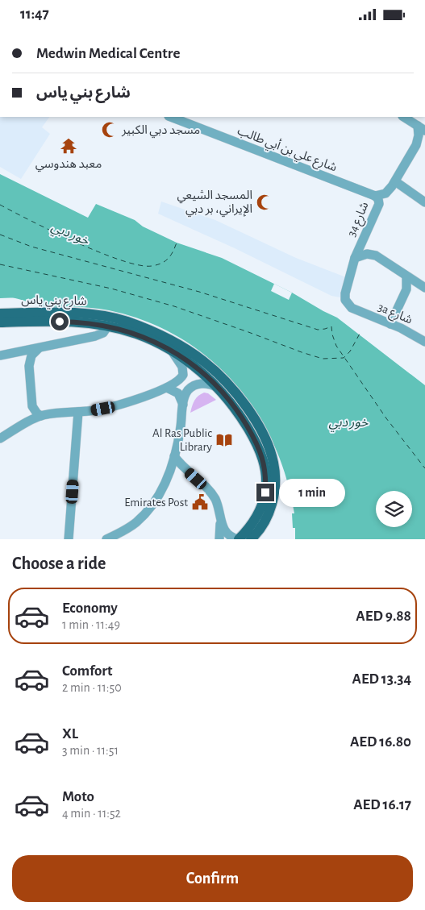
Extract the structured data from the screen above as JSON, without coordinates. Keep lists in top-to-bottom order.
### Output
{
  "streets": {
    "main road": ["شارع بني ياس"],
    "street": ["شارع علي بن أبي طالب", "شارع 34", "3a شارع"]
  },
  "crossings": [
    ["شارع علي بن أبي طالب", "شارع 34"],
    ["شارع 34", "3a شارع"]
  ],
  "water": ["خور دبي"],
  "places": {
    "mosque": ["مسجد دبي الكبير", "المسجد الشيعي الإيراني، بر دبي"],
    "temple": ["معبد هندوسي"],
    "library": ["Al Ras Public Library"],
    "public building": ["Emirates Post"]
  },
  "page": {
    "status": "11:47",
    "banner": ["Medwin Medical Centre", "شارع بني ياس"],
    "bubble": "1 min",
    "heading": "Choose a ride",
    "list": [
      {
        "name": "Economy",
        "note": "1 min · 11:49",
        "value": "AED 9.88"
      },
      {
        "name": "Comfort",
        "note": "2 min · 11:50",
        "value": "AED 13.34"
      },
      {
        "name": "XL",
        "note": "3 min · 11:51",
        "value": "AED 16.80"
      },
      {
        "name": "Moto",
        "note": "4 min · 11:52",
        "value": "AED 16.17"
      }
    ],
    "buttons": "Confirm"
  }
}
